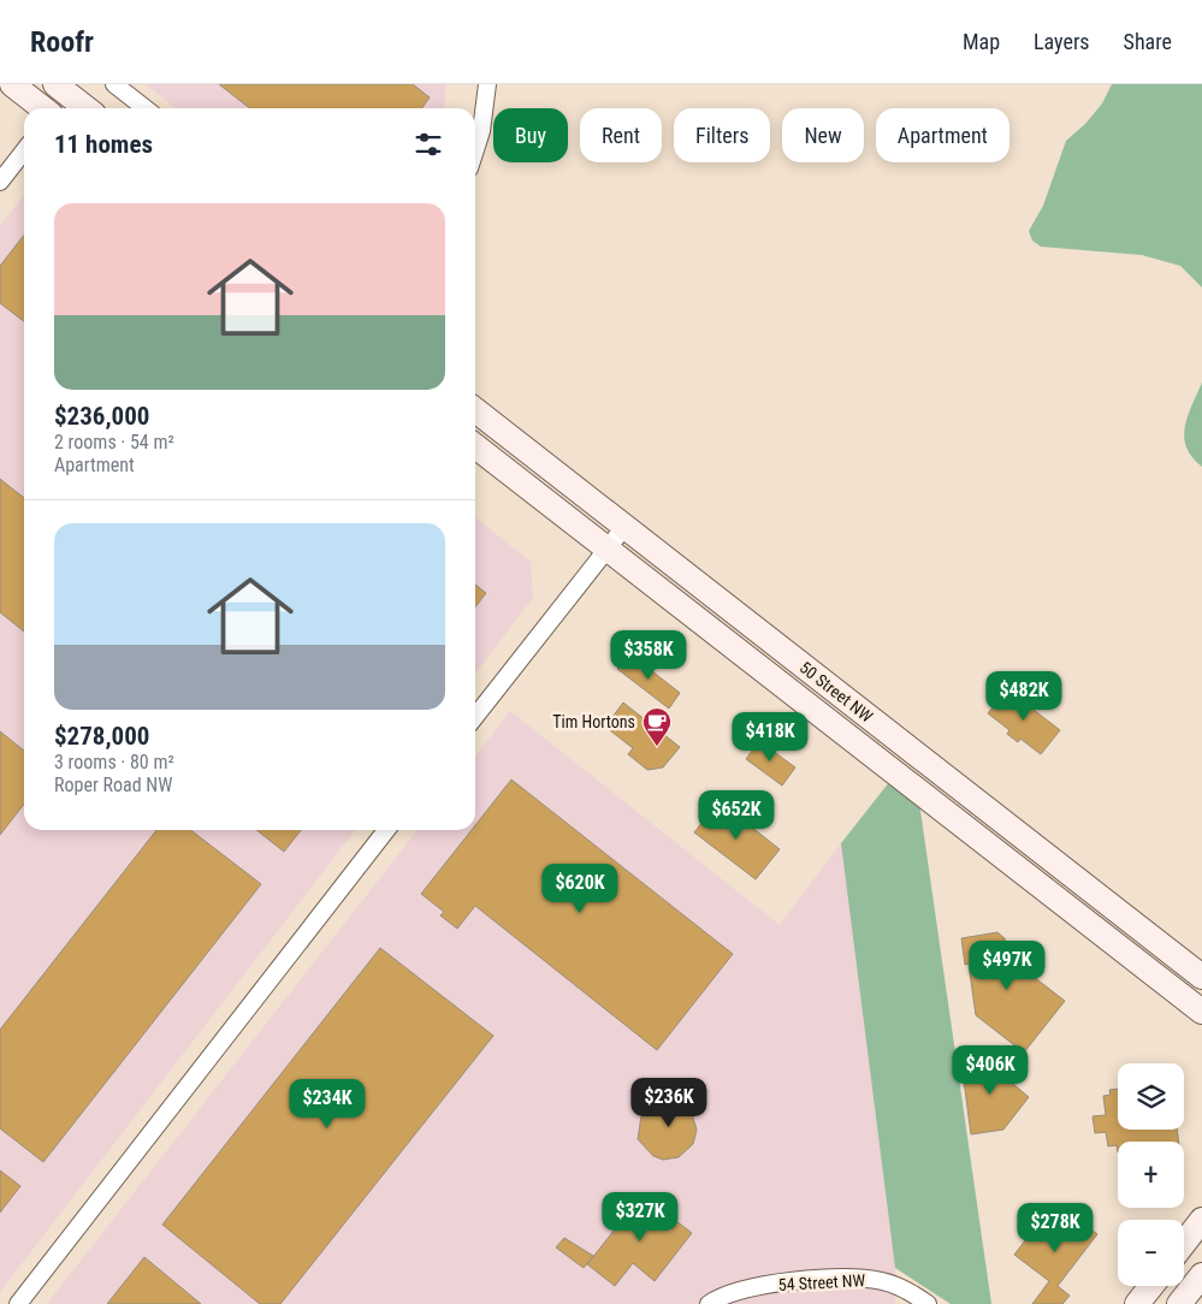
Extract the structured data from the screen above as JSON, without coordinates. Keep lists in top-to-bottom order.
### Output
{
  "streets": {
    "main road": ["50 Street NW"],
    "street": ["54 Street NW"]
  },
  "places": {
    "cafe": ["Tim Hortons"]
  },
  "page": {
    "header": "Roofr",
    "nav": ["Map", "Layers", "Share"],
    "chip": [
      "Buy",
      "Rent",
      "Filters",
      "New",
      "Apartment"
    ],
    "heading": "11 homes",
    "list": [
      {
        "name": "$236,000",
        "note": "2 rooms · 54 m² · Apartment"
      },
      {
        "name": "$278,000",
        "note": "3 rooms · 80 m² · Roper Road NW"
      }
    ],
    "price": [
      "$358K",
      "$482K",
      "$418K",
      "$652K",
      "$620K",
      "$497K",
      "$406K",
      "$236K",
      "$234K",
      "$327K",
      "$278K"
    ],
    "map_buttons": ["+", "−"]
  }
}
